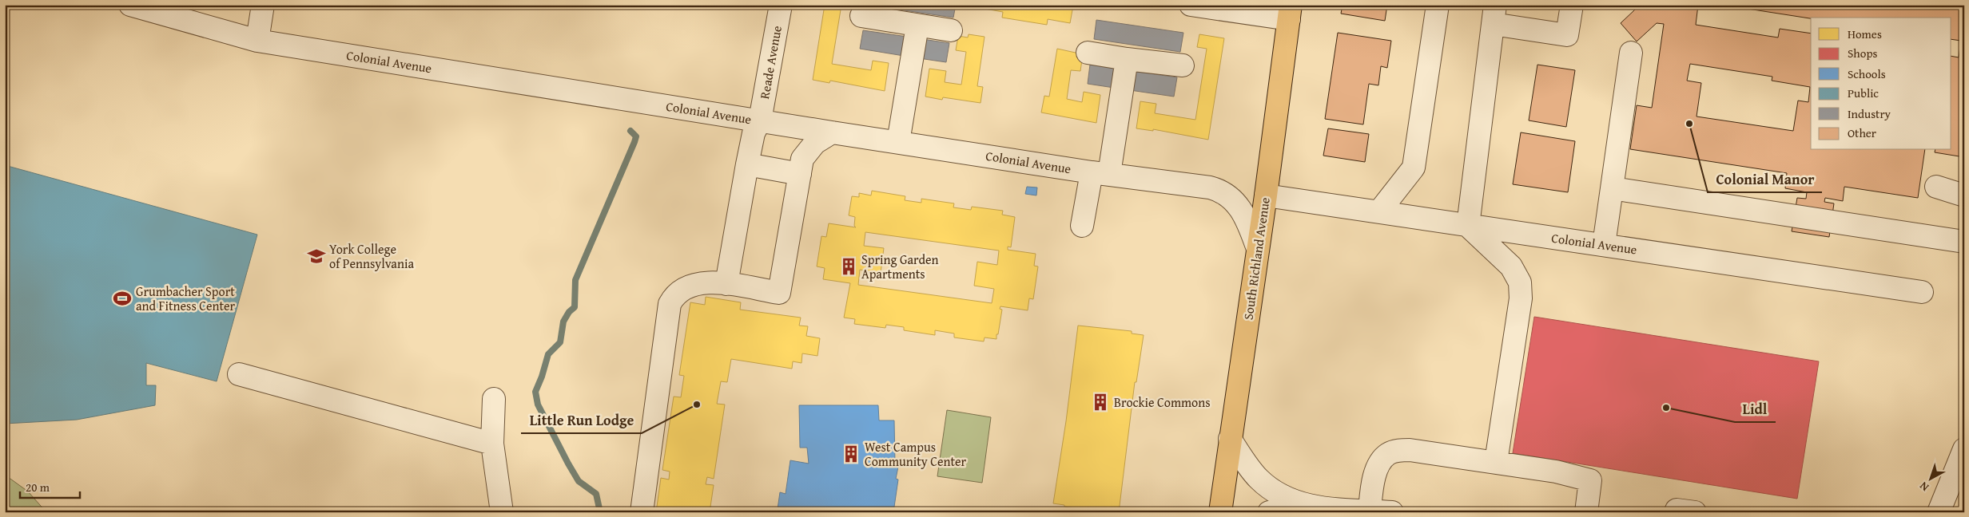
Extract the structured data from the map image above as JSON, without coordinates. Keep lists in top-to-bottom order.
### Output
{
  "streets": {
    "main road": ["South Richland Avenue"],
    "street": ["Colonial Avenue", "Reade Avenue"]
  },
  "crossings": [
    ["Colonial Avenue", "Reade Avenue"],
    ["Colonial Avenue", "South Richland Avenue"]
  ],
  "places": {
    "other": ["Colonial Manor", "Little Run Lodge", "Lidl"],
    "school or university": ["York College of Pennsylvania"],
    "building": ["Spring Garden Apartments", "Brockie Commons", "West Campus Community Center"],
    "sports": ["Grumbacher Sport and Fitness Center"]
  },
  "legend": [
    "Homes",
    "Shops",
    "Schools",
    "Public",
    "Industry",
    "Other"
  ],
  "scale_bar": "20 m",
  "north": "bottom left"
}
